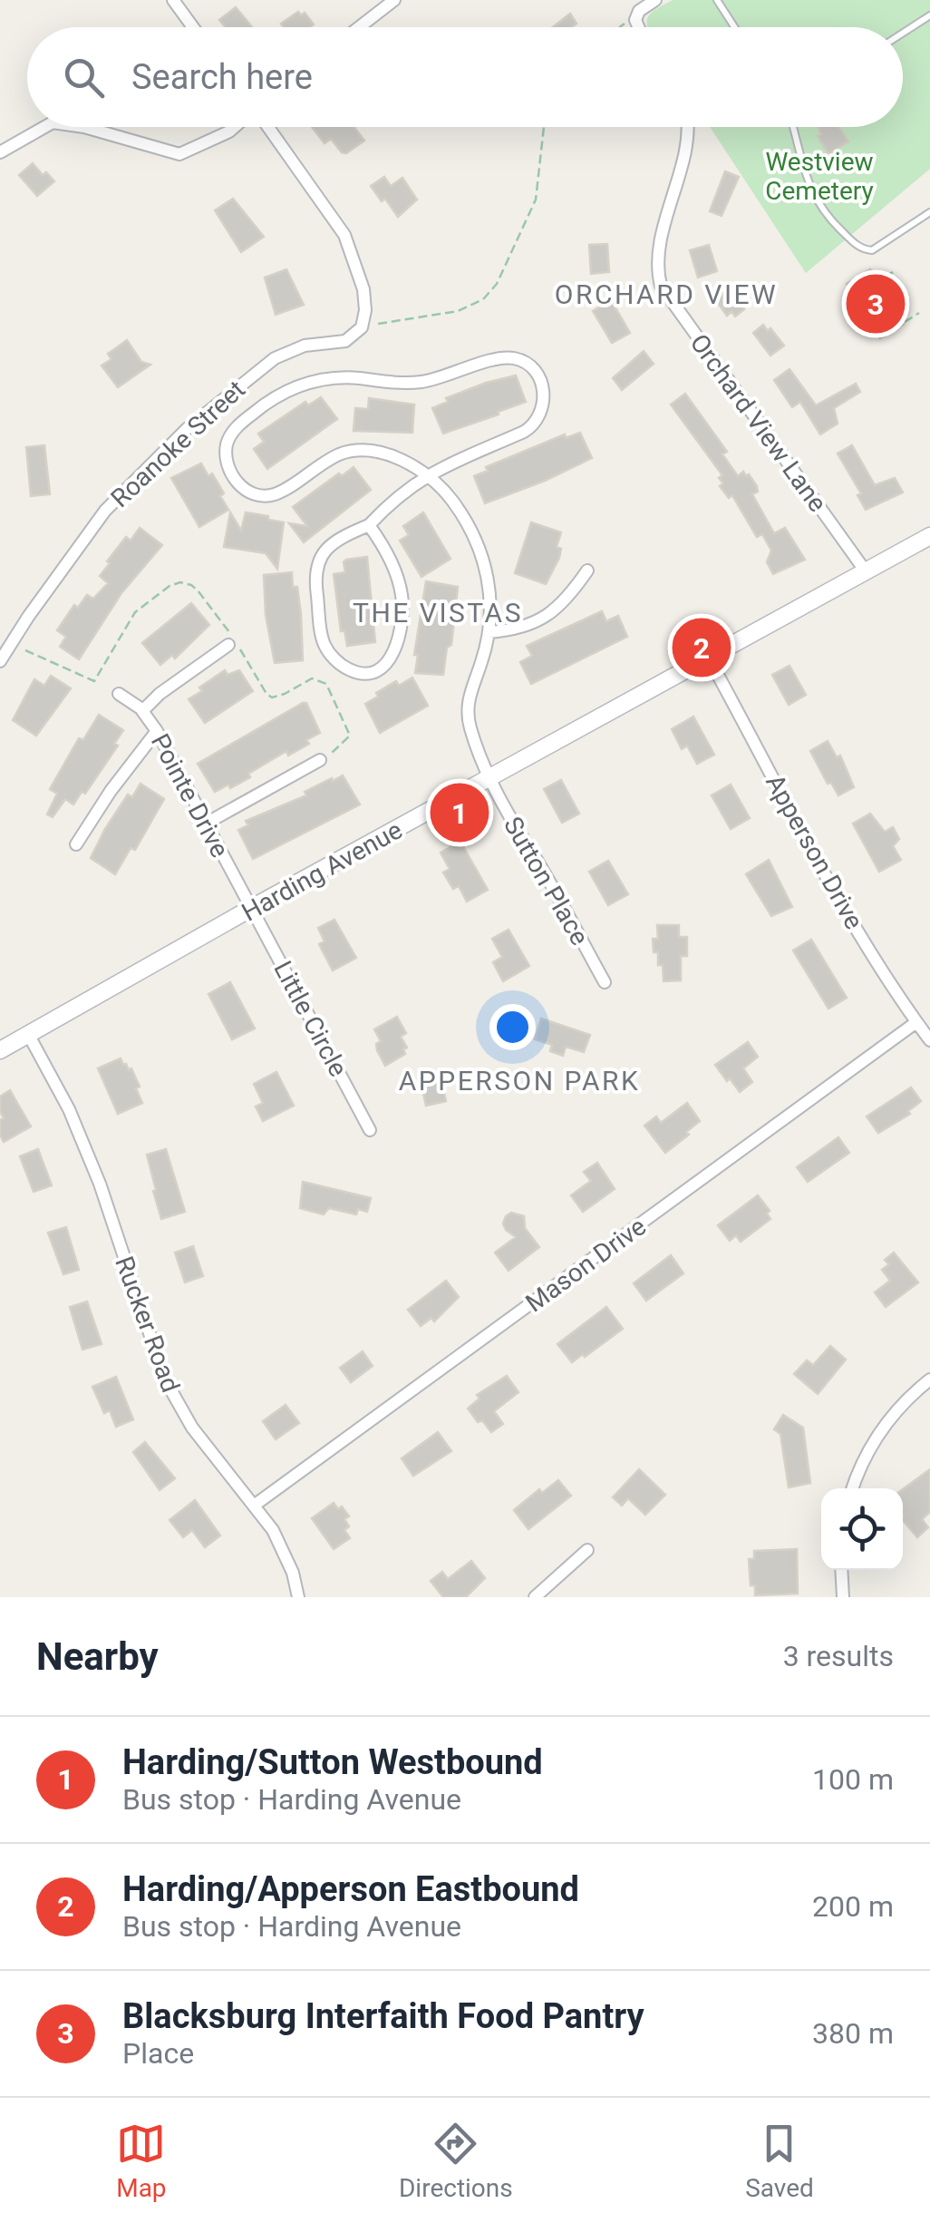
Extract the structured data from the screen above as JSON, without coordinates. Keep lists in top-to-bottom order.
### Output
{
  "streets": {
    "main road": ["Harding Avenue"],
    "street": [
      "Orchard View Lane",
      "Roanoke Street",
      "Pointe Drive",
      "Apperson Drive",
      "Sutton Place",
      "Little Circle",
      "Mason Drive",
      "Rucker Road"
    ]
  },
  "crossings": [
    ["Orchard View Lane", "Harding Avenue"],
    ["Pointe Drive", "Harding Avenue"],
    ["Pointe Drive", "Little Circle"],
    ["Apperson Drive", "Harding Avenue"],
    ["Apperson Drive", "Mason Drive"],
    ["Harding Avenue", "Sutton Place"],
    ["Harding Avenue", "Little Circle"],
    ["Harding Avenue", "Rucker Road"],
    ["Mason Drive", "Rucker Road"]
  ],
  "districts": ["ORCHARD VIEW", "THE VISTAS", "APPERSON PARK"],
  "parks": ["Westview Cemetery"],
  "page": {
    "search": "Search here",
    "pins": ["3", "2", "1"],
    "heading": ["Nearby", "3 results"],
    "list": [
      {
        "mark": "1",
        "name": "Harding/Sutton Westbound",
        "note": "Bus stop · Harding Avenue",
        "value": "100 m"
      },
      {
        "mark": "2",
        "name": "Harding/Apperson Eastbound",
        "note": "Bus stop · Harding Avenue",
        "value": "200 m"
      },
      {
        "mark": "3",
        "name": "Blacksburg Interfaith Food Pantry",
        "note": "Place",
        "value": "380 m"
      }
    ],
    "nav": ["Map", "Directions", "Saved"]
  }
}
